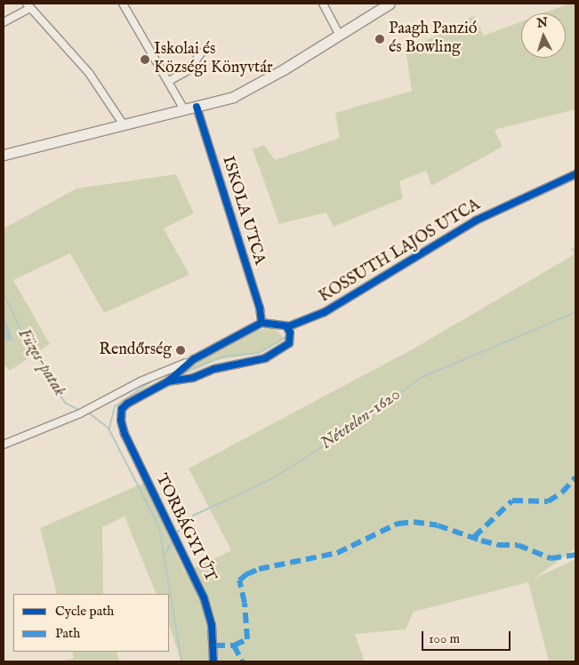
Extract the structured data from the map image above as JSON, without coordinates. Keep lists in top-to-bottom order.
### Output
{
  "streets": {
    "street": ["ISKOLA UTCA", "KOSSUTH LAJOS UTCA", "TORBÁGYI ÚT"]
  },
  "crossings": [
    ["ISKOLA UTCA", "KOSSUTH LAJOS UTCA"],
    ["KOSSUTH LAJOS UTCA", "TORBÁGYI ÚT"]
  ],
  "water": ["Füzes-patak", "Névtelen-1620"],
  "places": ["Paagh Panzió és Bowling", "Iskolai és Községi Könyvtár", "Rendőrség"],
  "legend": ["Cycle path", "Path"],
  "scale_bar": "100 m",
  "north": "top"
}
